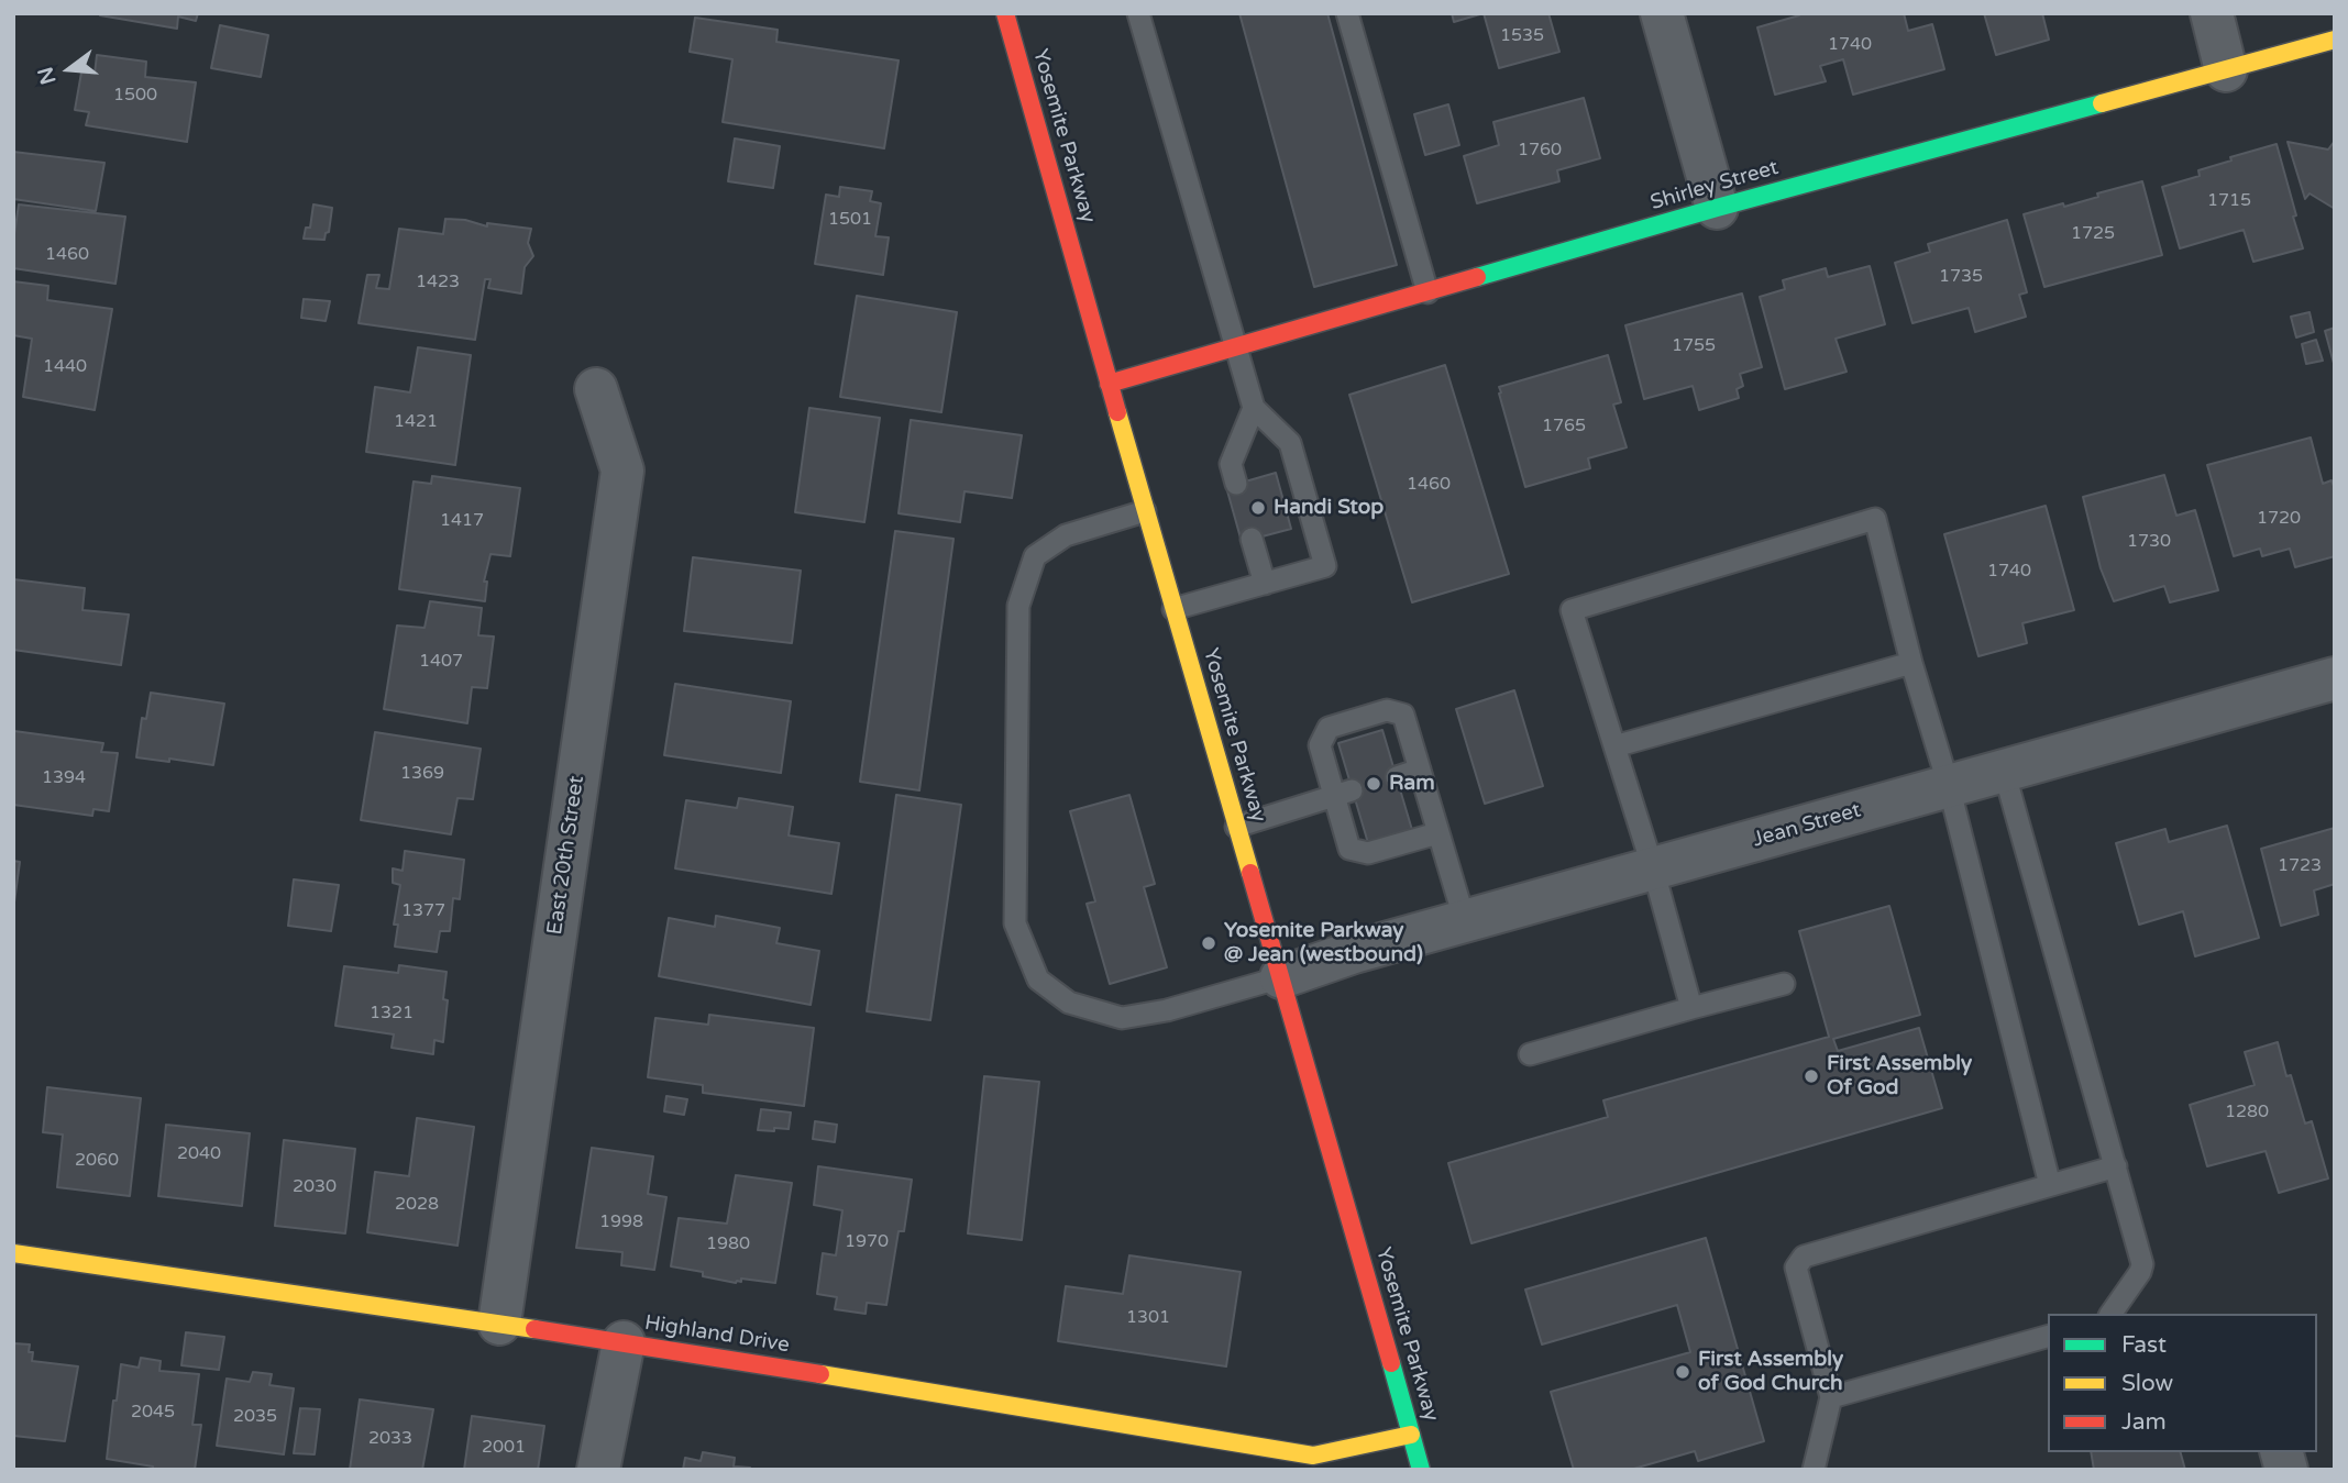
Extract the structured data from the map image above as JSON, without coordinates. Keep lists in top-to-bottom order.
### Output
{
  "streets": {
    "street": [
      "Yosemite Parkway",
      "Shirley Street",
      "Jean Street",
      "East 20th Street",
      "Highland Drive"
    ]
  },
  "crossings": [
    ["Yosemite Parkway", "Shirley Street"],
    ["Yosemite Parkway", "Jean Street"],
    ["Yosemite Parkway", "Highland Drive"],
    ["East 20th Street", "Highland Drive"]
  ],
  "places": [
    "Handi Stop",
    "Ram",
    "Yosemite Parkway @ Jean (westbound)",
    "First Assembly Of God",
    "First Assembly of God Church"
  ],
  "house_numbers": [
    "1535",
    "1740",
    "1500",
    "1760",
    "1715",
    "1501",
    "1725",
    "1460",
    "1735",
    "1423",
    "1755",
    "1440",
    "1421",
    "1765",
    "1460",
    "1720",
    "1417",
    "1730",
    "1740",
    "1407",
    "1369",
    "1394",
    "1723",
    "1377",
    "1321",
    "1280",
    "2040",
    "2060",
    "2030",
    "2028",
    "1998",
    "1970",
    "1980",
    "1301",
    "2045",
    "2035",
    "2033",
    "2001"
  ],
  "legend": ["Fast", "Slow", "Jam"],
  "north": "left"
}
